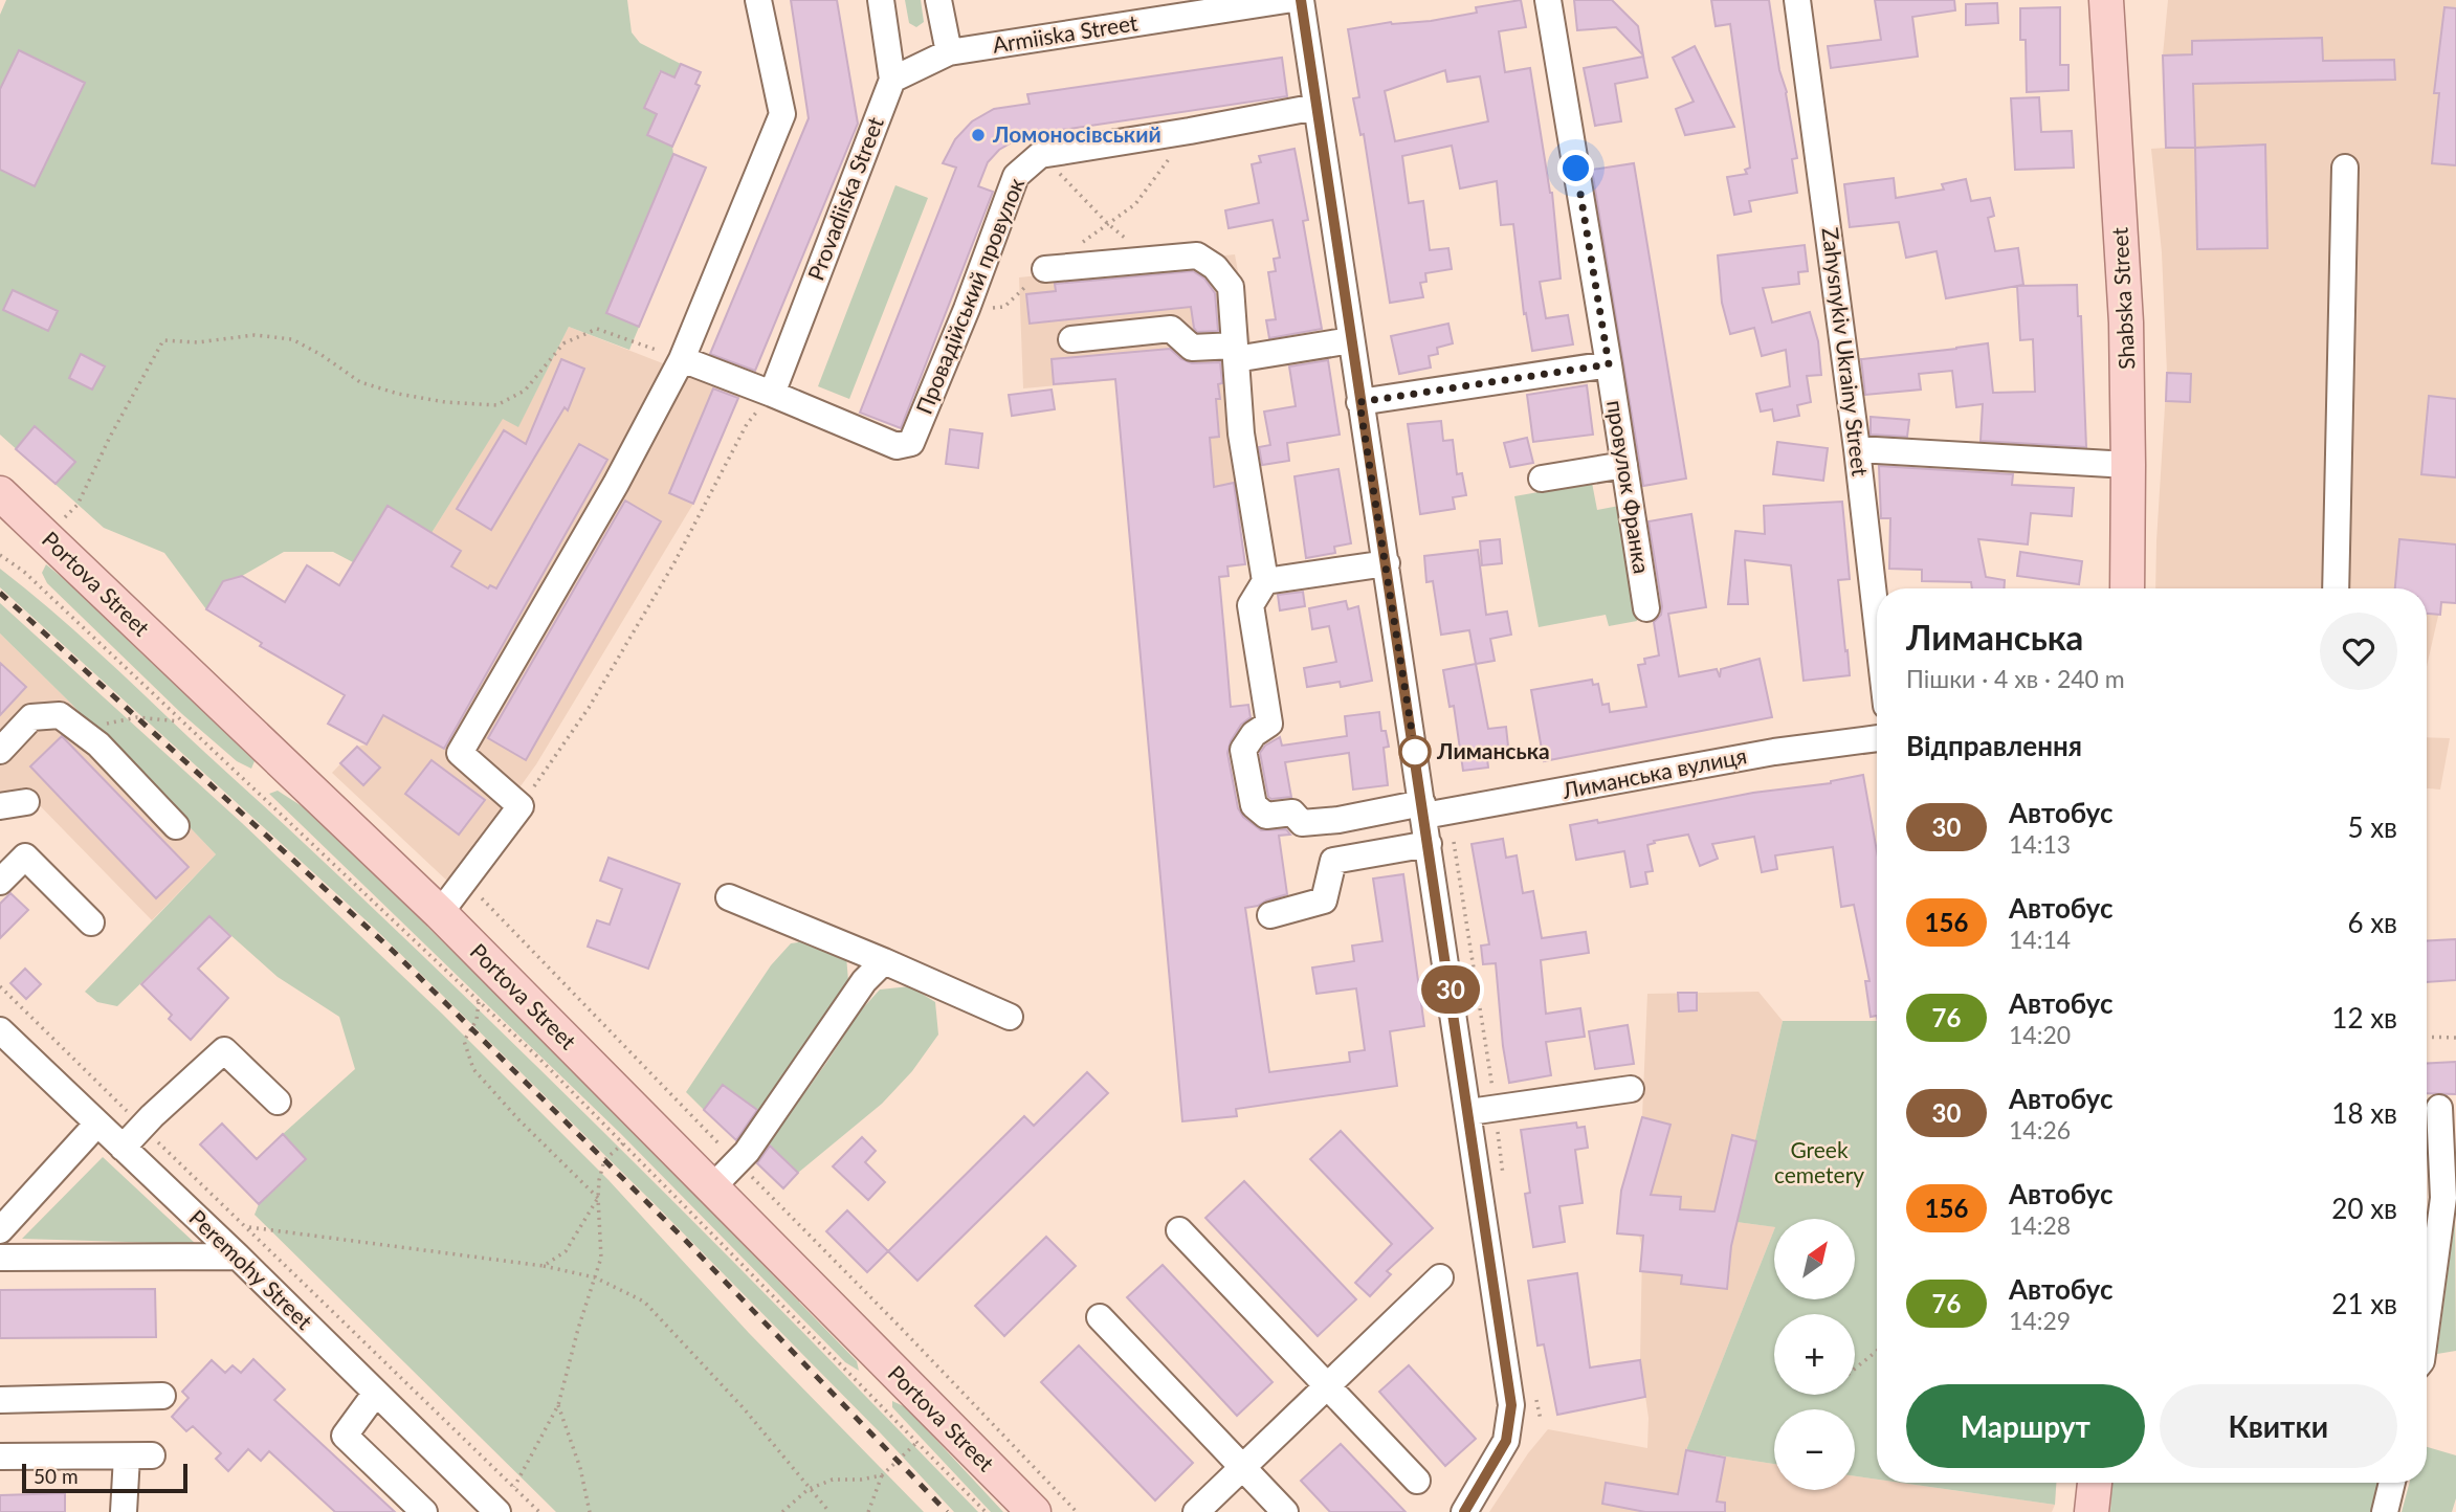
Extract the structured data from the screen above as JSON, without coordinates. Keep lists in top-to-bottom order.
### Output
{
  "streets": {
    "main road": ["Shabska Street", "Portova Street"],
    "street": [
      "Armiiska Street",
      "Provadiiska Street",
      "Провадійський провулок",
      "Zahysnykiv Ukrainy Street",
      "провулок Франка",
      "Лиманська вулиця",
      "Peremohy Street"
    ]
  },
  "crossings": [
    ["Armiiska Street", "Provadiiska Street"],
    ["Provadiiska Street", "Провадійський провулок"]
  ],
  "parks": ["Greek cemetery"],
  "places": ["Ломоносівський", "Лиманська"],
  "lines": ["bus line 30"],
  "scale_bar": "50 m",
  "north": "top right",
  "page": {
    "on_map": "30",
    "heading": [
      ["Лиманська", "Пішки · 4 хв · 240 m"],
      "Відправлення"
    ],
    "list": [
      {
        "mark": "30",
        "name": "Автобус",
        "note": "14:13",
        "value": "5 хв"
      },
      {
        "mark": "156",
        "name": "Автобус",
        "note": "14:14",
        "value": "6 хв"
      },
      {
        "mark": "76",
        "name": "Автобус",
        "note": "14:20",
        "value": "12 хв"
      },
      {
        "mark": "30",
        "name": "Автобус",
        "note": "14:26",
        "value": "18 хв"
      },
      {
        "mark": "156",
        "name": "Автобус",
        "note": "14:28",
        "value": "20 хв"
      },
      {
        "mark": "76",
        "name": "Автобус",
        "note": "14:29",
        "value": "21 хв"
      }
    ],
    "map_buttons": ["+", "−"],
    "buttons": ["Маршрут", "Квитки"],
    "scale": "50 m"
  }
}
